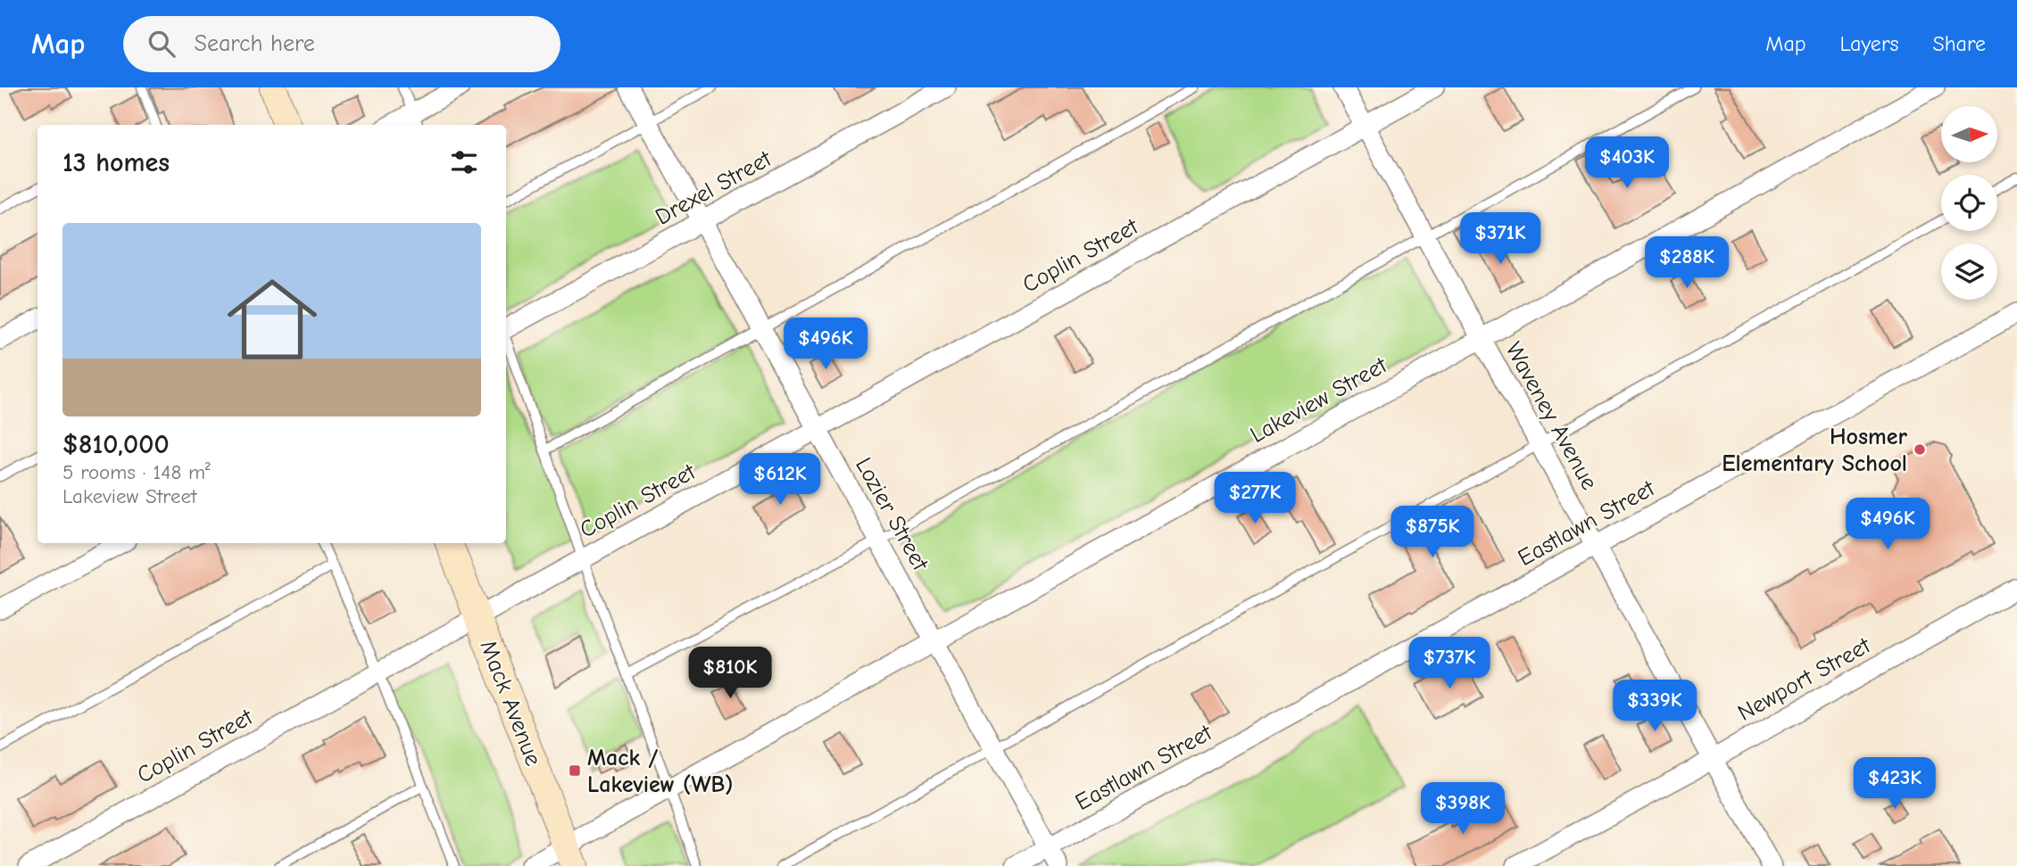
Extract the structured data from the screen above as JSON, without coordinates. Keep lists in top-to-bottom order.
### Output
{
  "streets": {
    "main road": ["Mack Avenue"],
    "street": [
      "Drexel Street",
      "Coplin Street",
      "Lakeview Street",
      "Waveney Avenue",
      "Lozier Street",
      "Eastlawn Street",
      "Newport Street"
    ]
  },
  "crossings": [
    ["Drexel Street", "Lozier Street"],
    ["Coplin Street", "Waveney Avenue"],
    ["Coplin Street", "Lozier Street"],
    ["Coplin Street", "Mack Avenue"],
    ["Lakeview Street", "Waveney Avenue"],
    ["Lakeview Street", "Lozier Street"],
    ["Lakeview Street", "Mack Avenue"],
    ["Waveney Avenue", "Eastlawn Street"],
    ["Waveney Avenue", "Newport Street"],
    ["Lozier Street", "Eastlawn Street"]
  ],
  "places": {
    "other": ["Hosmer Elementary School"],
    "transit": ["Mack / Lakeview (WB)"]
  },
  "north": "right",
  "page": {
    "header": "Map",
    "search": "Search here",
    "nav": ["Map", "Layers", "Share"],
    "heading": "13 homes",
    "price": [
      "$403K",
      "$371K",
      "$288K",
      "$496K",
      "$612K",
      "$277K",
      "$496K",
      "$875K",
      "$737K",
      "$810K",
      "$339K",
      "$423K",
      "$398K"
    ],
    "list": [
      {
        "name": "$810,000",
        "note": "5 rooms · 148 m² · Lakeview Street"
      }
    ]
  }
}
